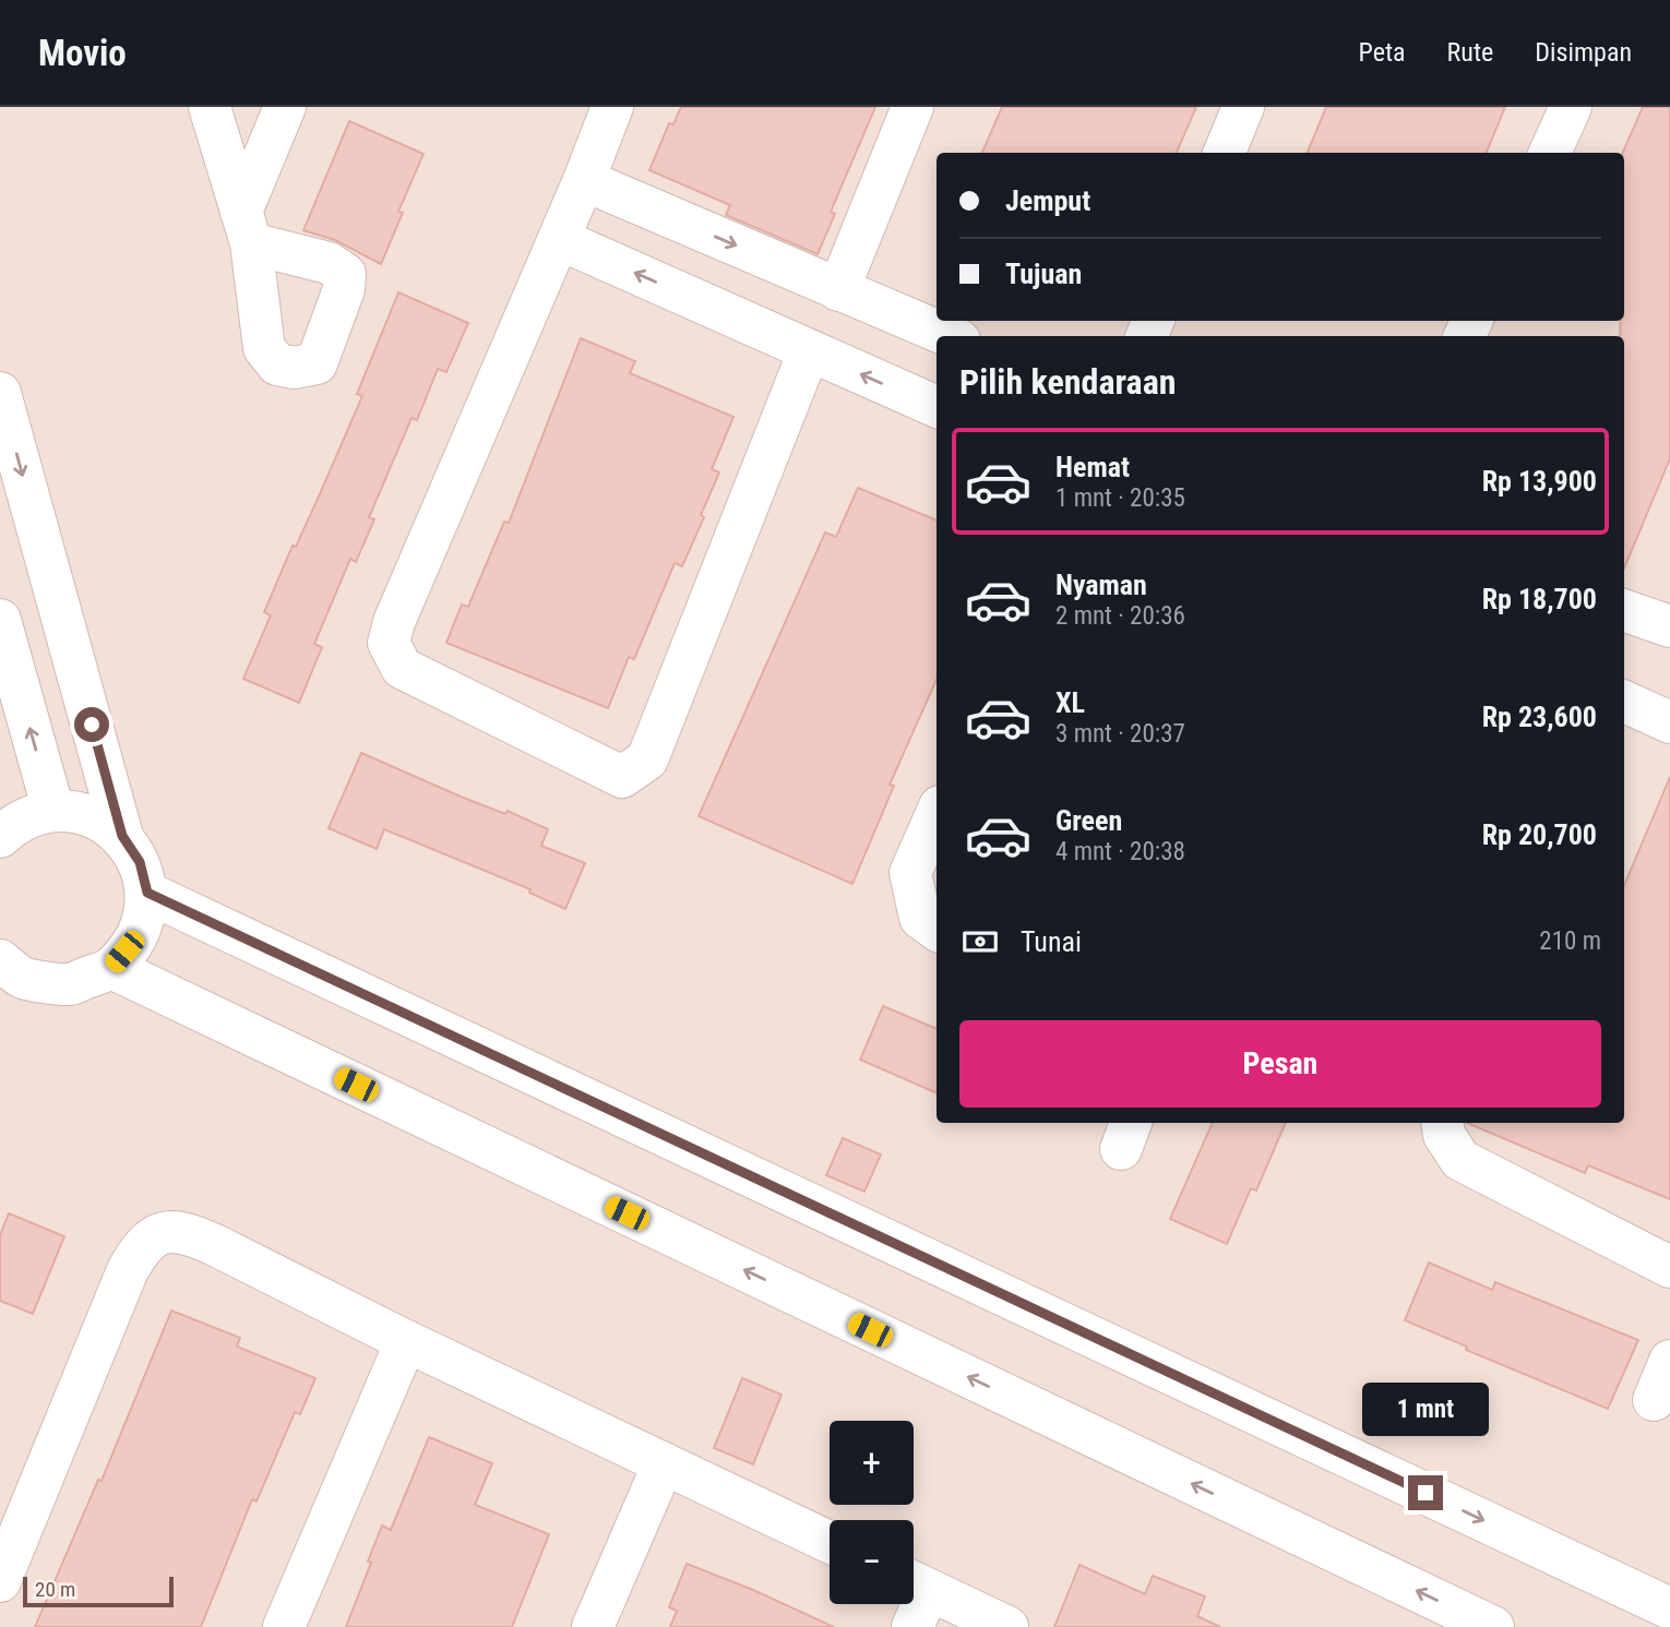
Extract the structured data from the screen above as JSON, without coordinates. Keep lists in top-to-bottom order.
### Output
{
  "scale_bar": "20 m",
  "page": {
    "header": "Movio",
    "nav": ["Peta", "Rute", "Disimpan"],
    "banner": ["Jemput", "Tujuan"],
    "heading": "Pilih kendaraan",
    "list": [
      {
        "name": "Hemat",
        "note": "1 mnt · 20:35",
        "value": "Rp 13,900"
      },
      {
        "name": "Nyaman",
        "note": "2 mnt · 20:36",
        "value": "Rp 18,700"
      },
      {
        "name": "XL",
        "note": "3 mnt · 20:37",
        "value": "Rp 23,600"
      },
      {
        "name": "Green",
        "note": "4 mnt · 20:38",
        "value": "Rp 20,700"
      }
    ],
    "pay": ["Tunai", "210 m"],
    "buttons": "Pesan",
    "bubble": "1 mnt",
    "map_buttons": ["+", "−"],
    "scale": "20 m"
  }
}
